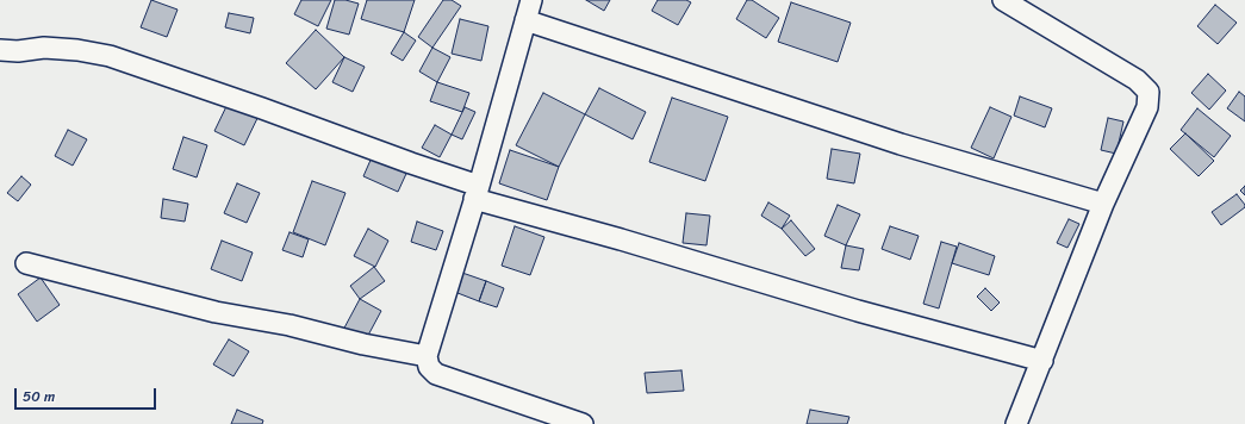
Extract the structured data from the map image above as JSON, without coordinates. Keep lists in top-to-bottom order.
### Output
{
  "scale_bar": "50 m"
}
